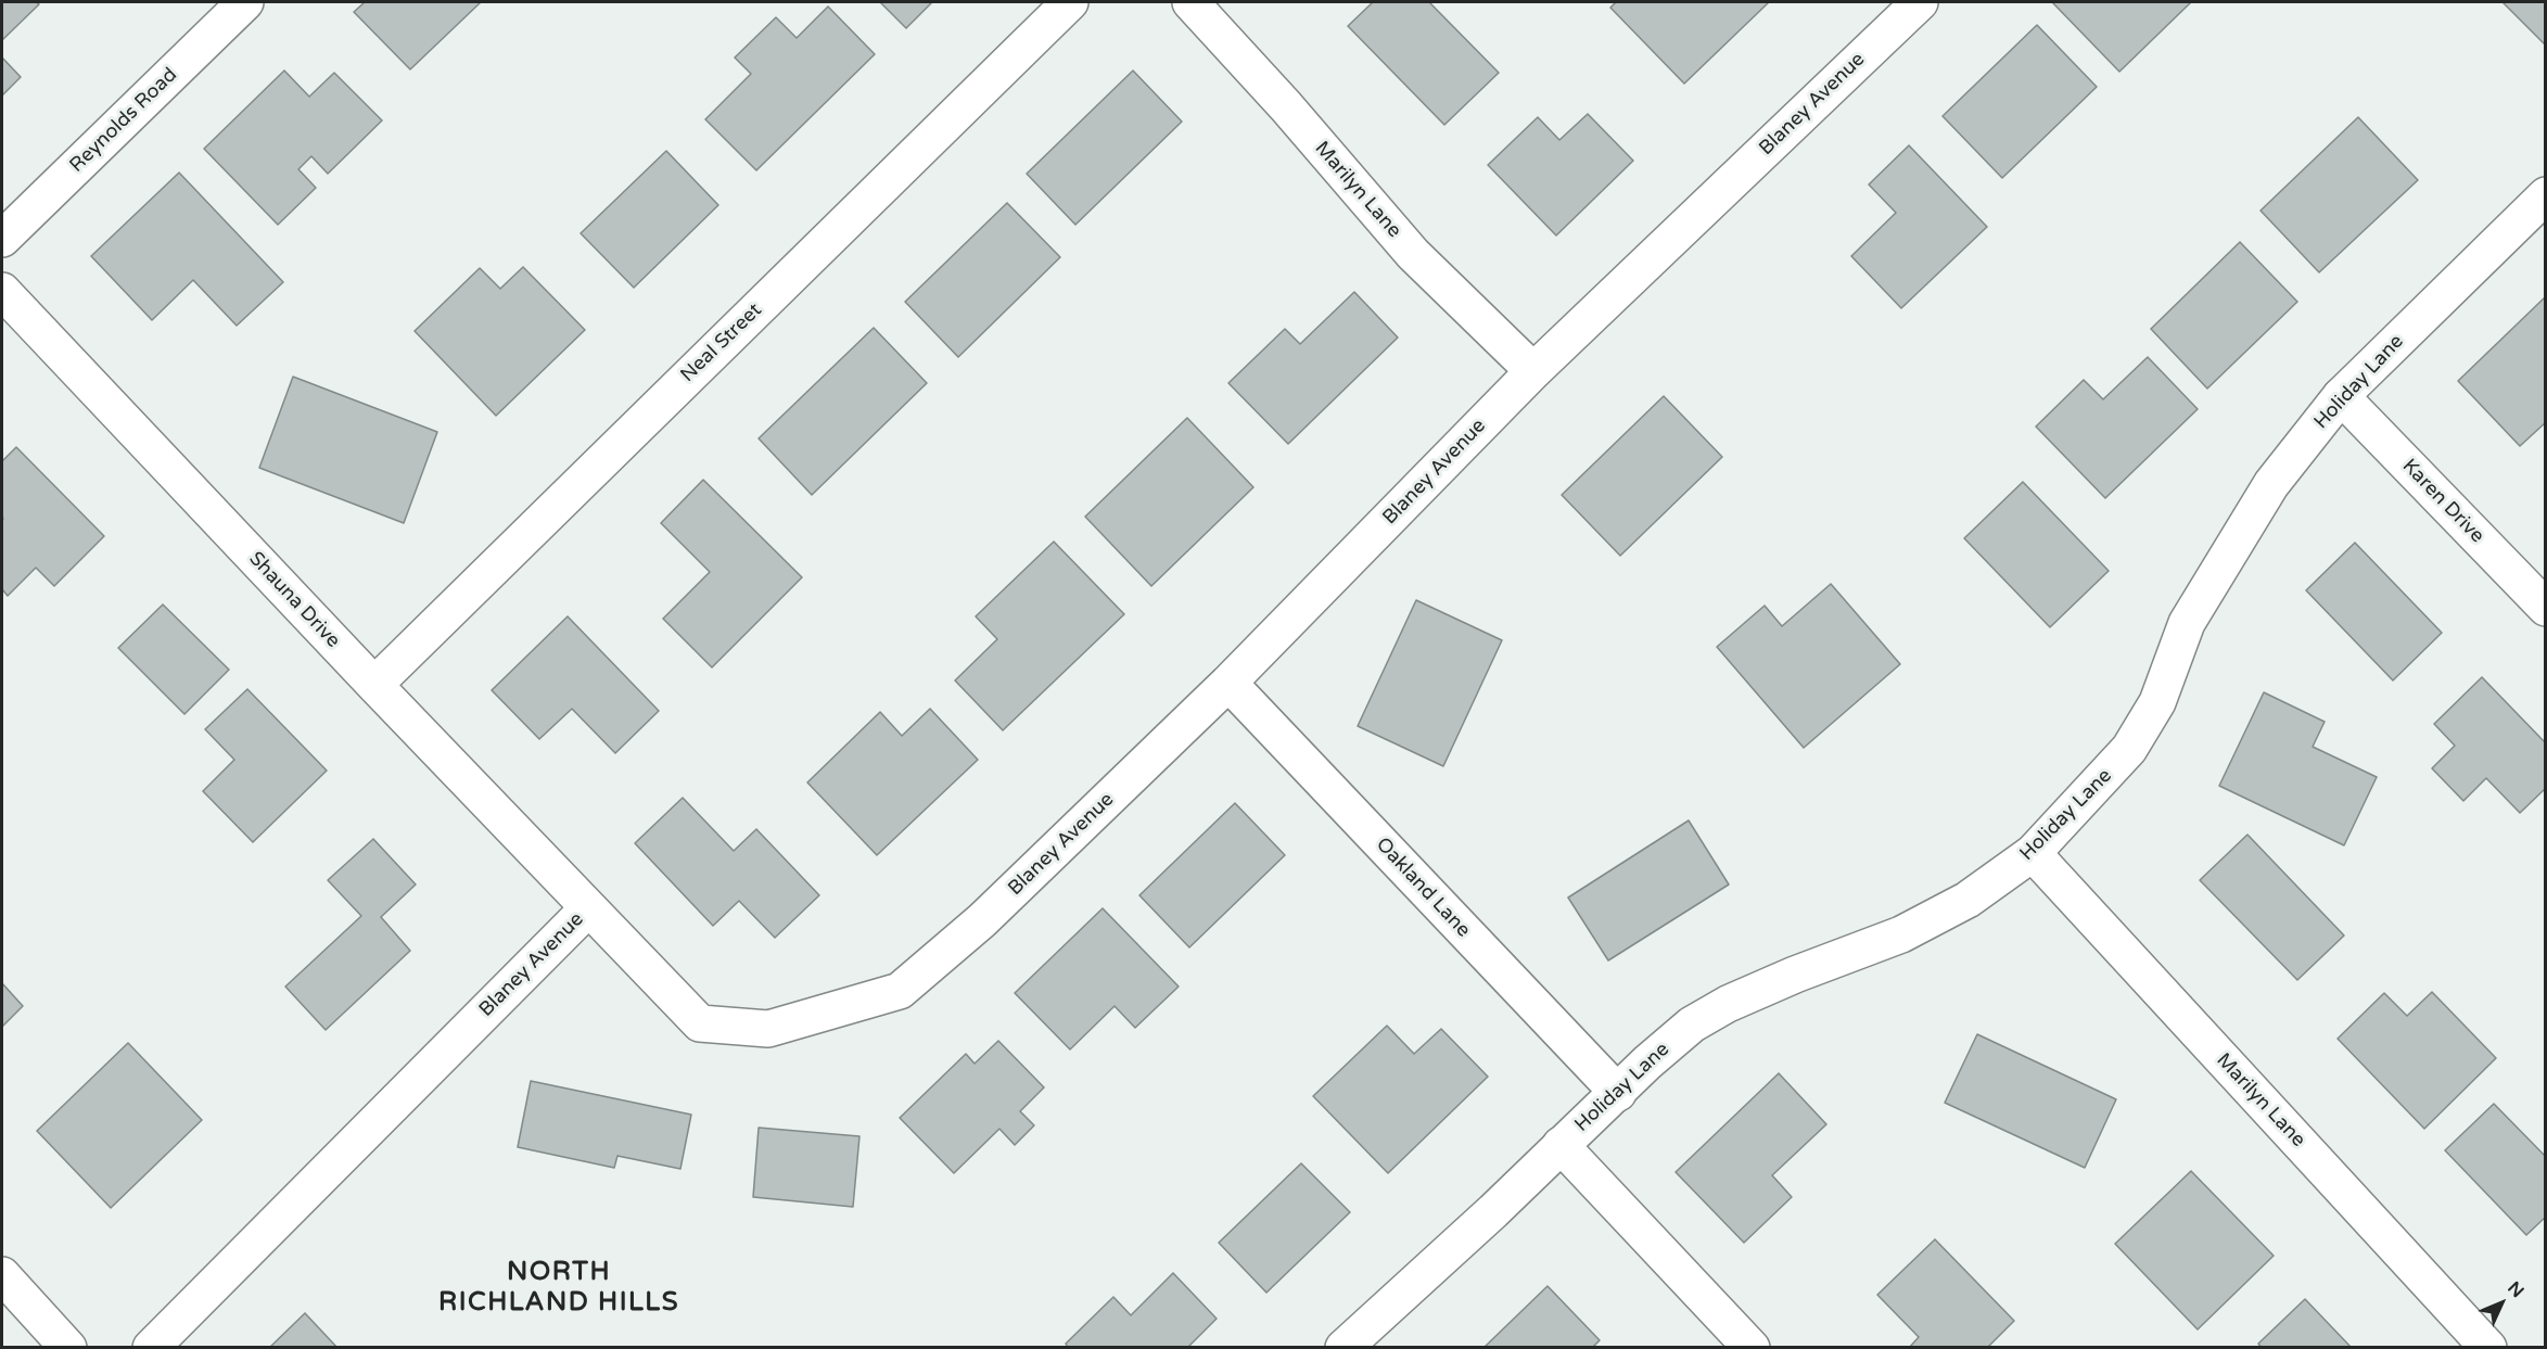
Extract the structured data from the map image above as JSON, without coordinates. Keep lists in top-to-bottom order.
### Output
{
  "streets": {
    "street": [
      "Blaney Avenue",
      "Reynolds Road",
      "Marilyn Lane",
      "Neal Street",
      "Holiday Lane",
      "Karen Drive",
      "Shauna Drive",
      "Oakland Lane"
    ]
  },
  "crossings": [
    ["Blaney Avenue", "Marilyn Lane"],
    ["Blaney Avenue", "Shauna Drive"],
    ["Blaney Avenue", "Oakland Lane"],
    ["Marilyn Lane", "Holiday Lane"],
    ["Neal Street", "Shauna Drive"],
    ["Holiday Lane", "Karen Drive"],
    ["Holiday Lane", "Oakland Lane"]
  ],
  "districts": ["NORTH RICHLAND HILLS"],
  "north": "top right"
}
